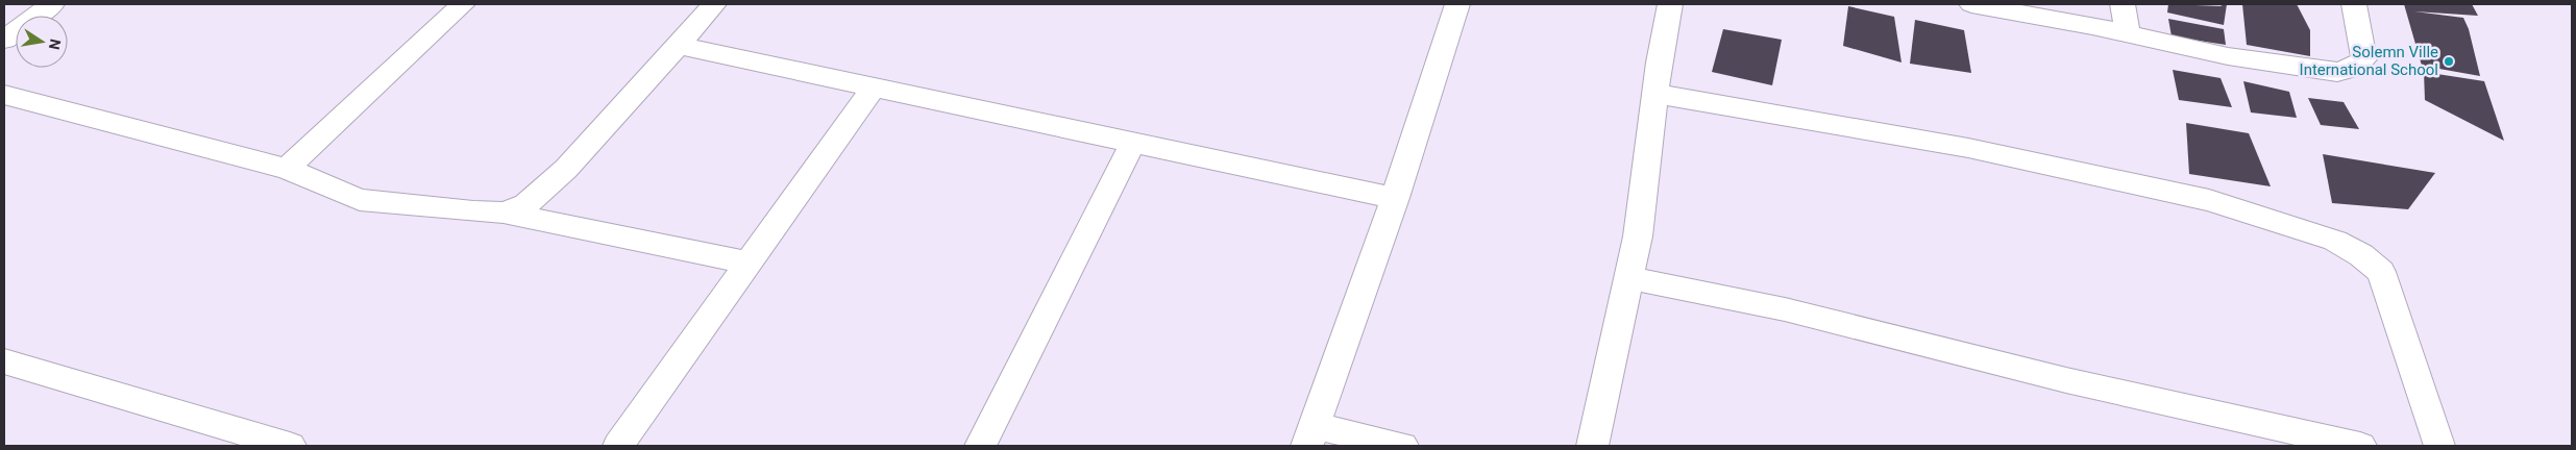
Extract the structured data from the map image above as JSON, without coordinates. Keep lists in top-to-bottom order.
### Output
{
  "places": ["Solemn Ville International School"],
  "north": "right"
}
